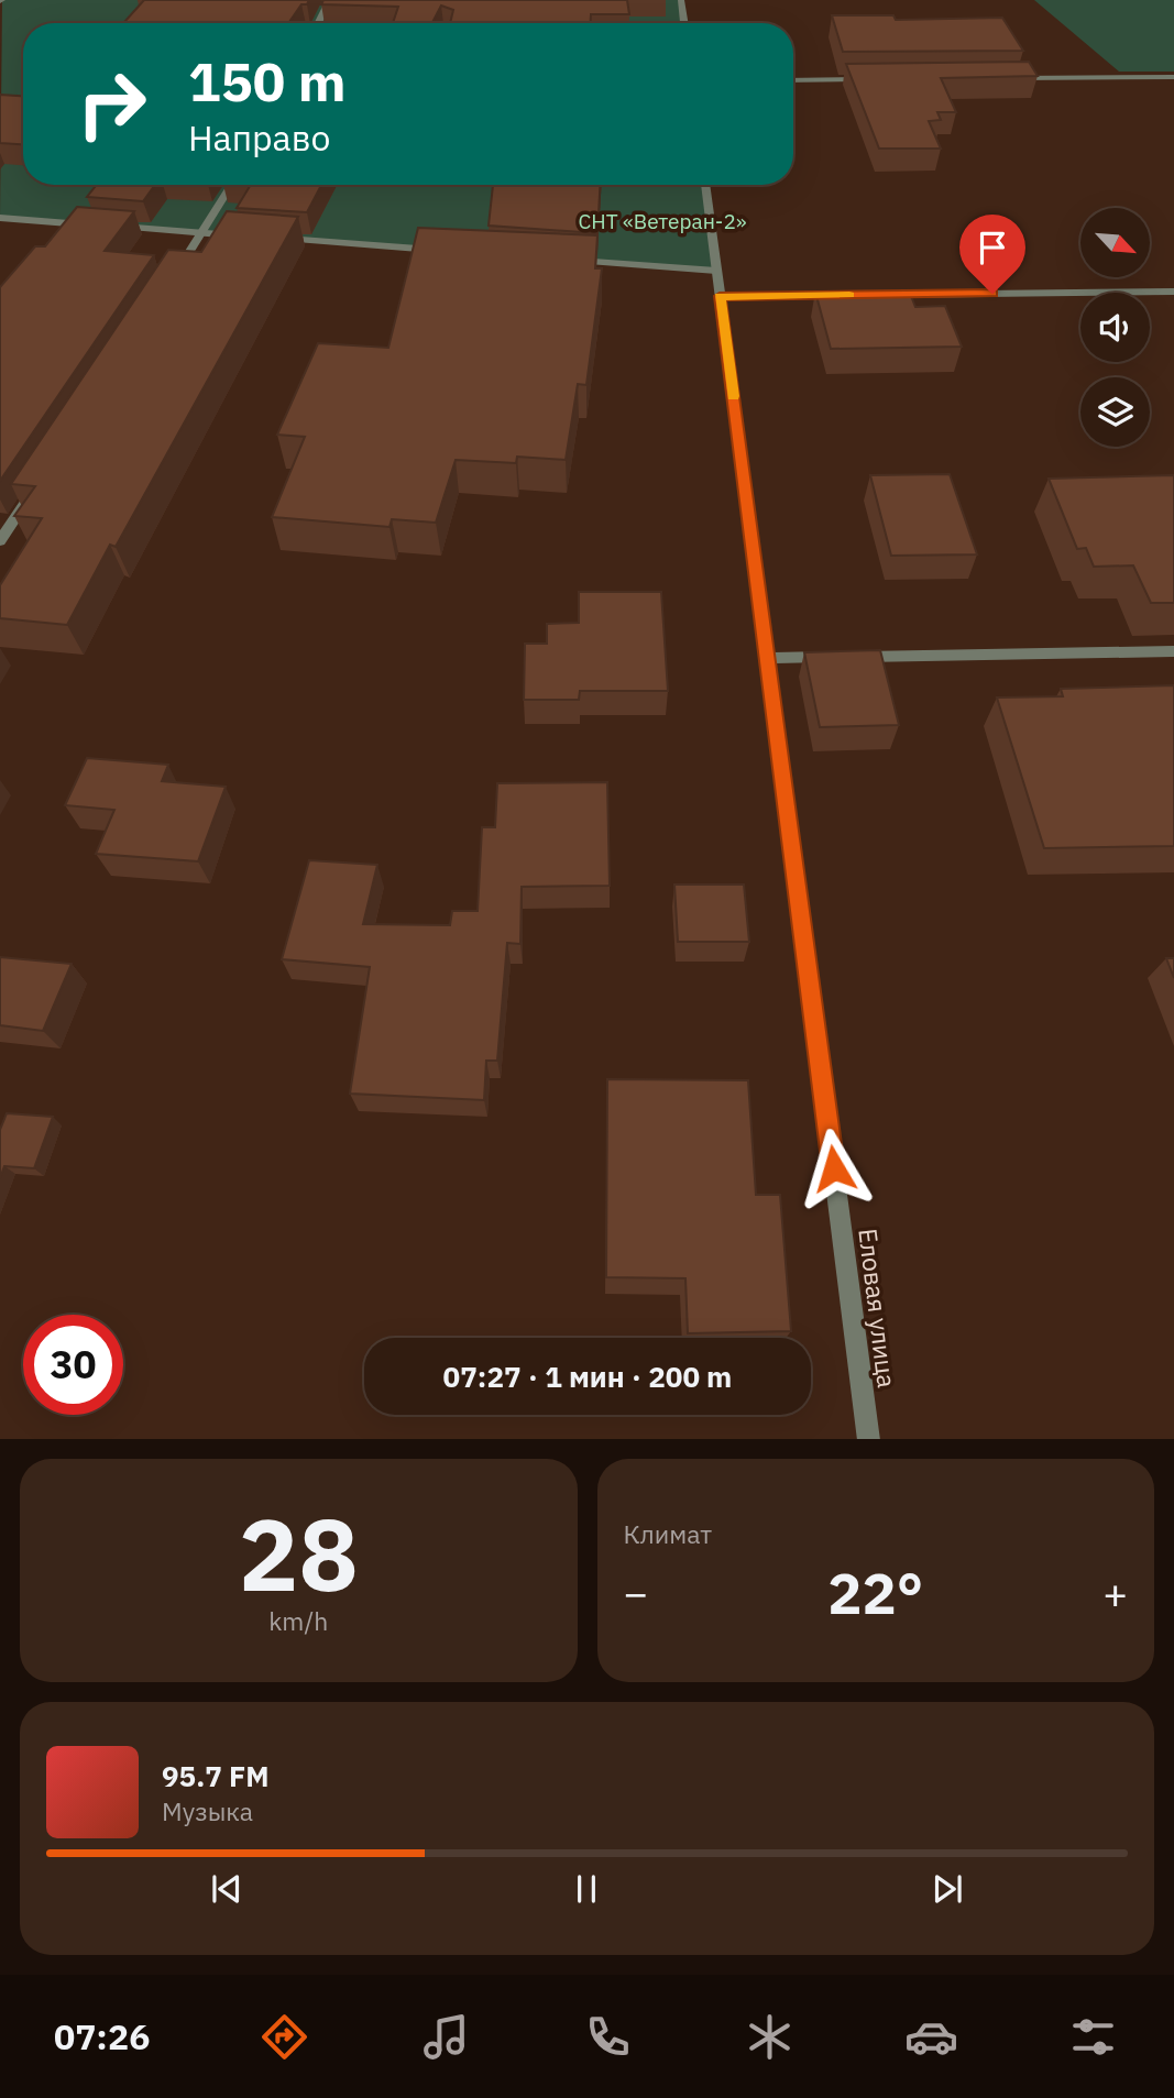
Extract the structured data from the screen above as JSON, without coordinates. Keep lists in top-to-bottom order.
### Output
{
  "streets": {
    "street": ["Еловая улица"]
  },
  "parks": ["СНТ «Ветеран-2»"],
  "north": "bottom right",
  "page": {
    "turn": ["150 m", "Направо"],
    "limit": "30",
    "trip": "07:27 · 1 мин · 200 m",
    "tile": [
      ["28", "km/h"],
      "Климат"
    ],
    "heat": ["−", "22°", "+"],
    "song": ["95.7 FM", "Музыка"],
    "tabs": "07:26"
  }
}
